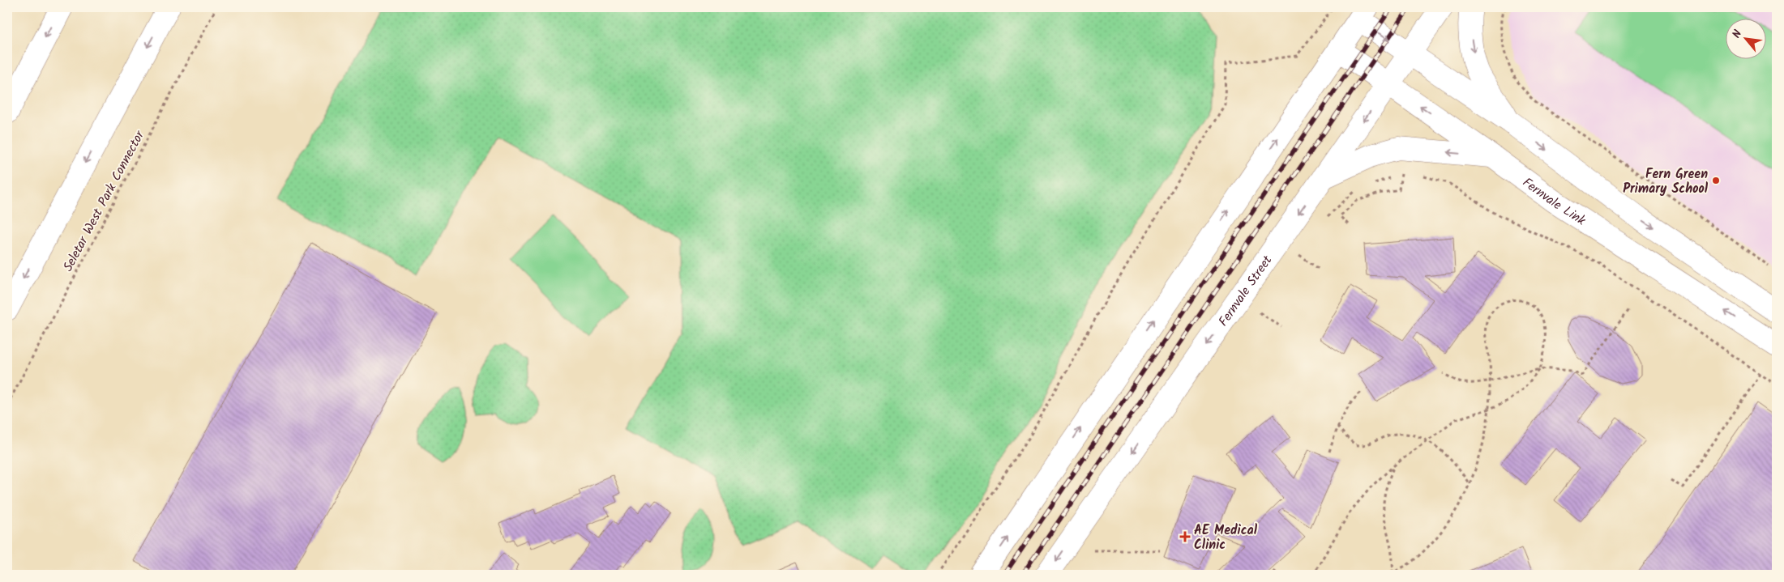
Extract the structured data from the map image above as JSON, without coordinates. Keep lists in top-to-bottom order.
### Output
{
  "streets": {
    "main road": ["Fernvale Link", "Fernvale Street"],
    "path": ["Seletar West Park Connector"]
  },
  "crossings": [
    ["Fernvale Link", "Fernvale Street"]
  ],
  "places": {
    "other": ["Fern Green Primary School"],
    "health": ["AE Medical Clinic"]
  },
  "north": "top left"
}
